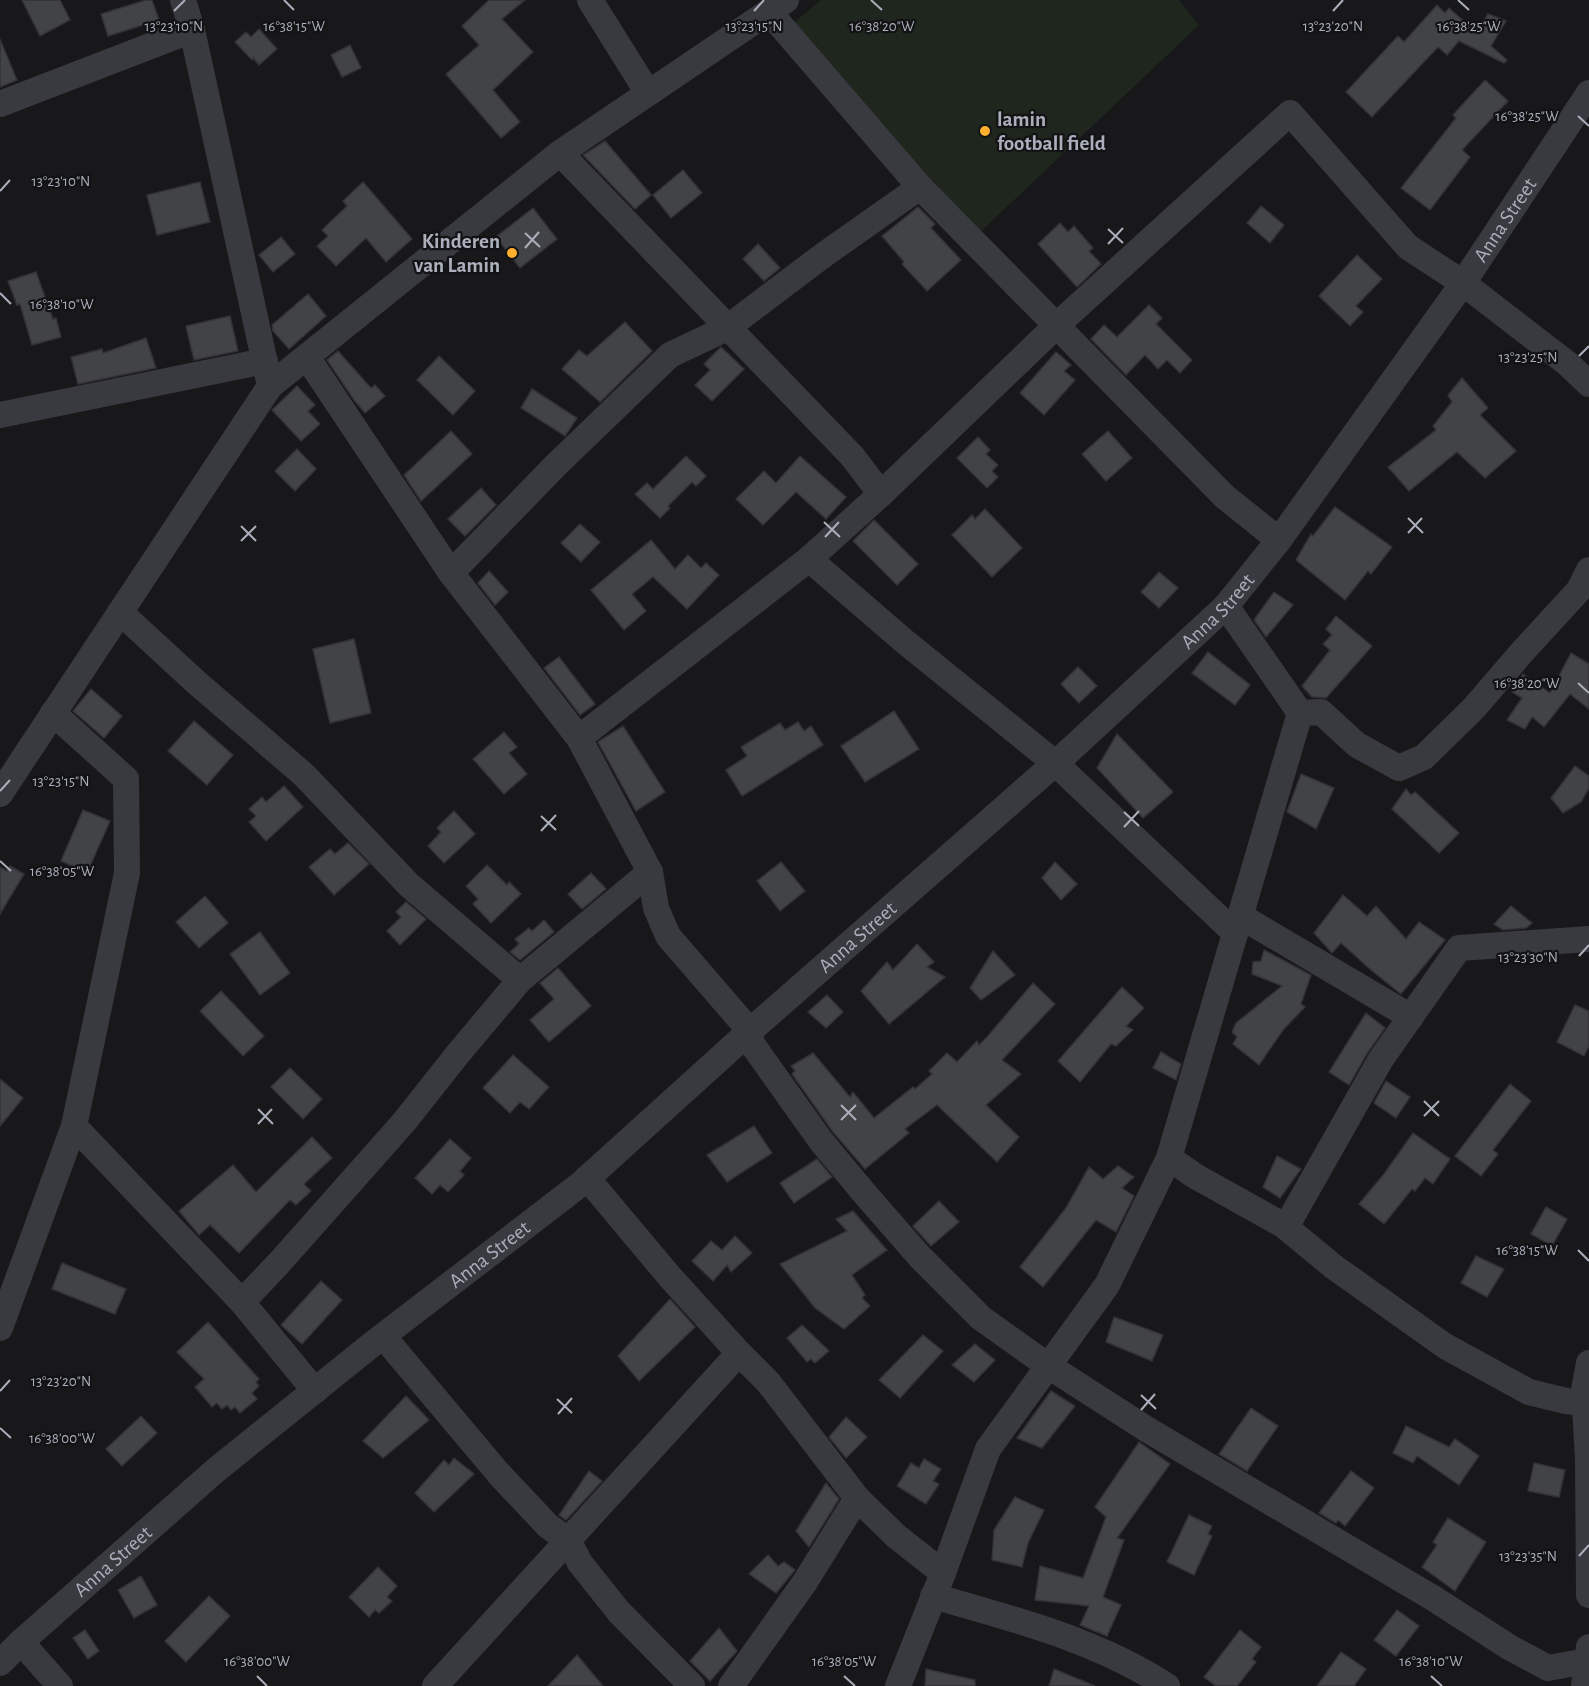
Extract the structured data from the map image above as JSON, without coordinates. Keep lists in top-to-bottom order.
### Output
{
  "streets": {
    "street": ["Anna Street"]
  },
  "places": ["lamin football field", "Kinderen van Lamin"],
  "coordinates": [
    "16°38'15\"W",
    "16°38'20\"W",
    "16°38'25\"W",
    "13°23'10\"N",
    "13°23'15\"N",
    "13°23'20\"N",
    "16°38'10\"W",
    "13°23'25\"N",
    "16°38'05\"W",
    "13°23'30\"N",
    "16°38'00\"W",
    "13°23'35\"N"
  ]
}
